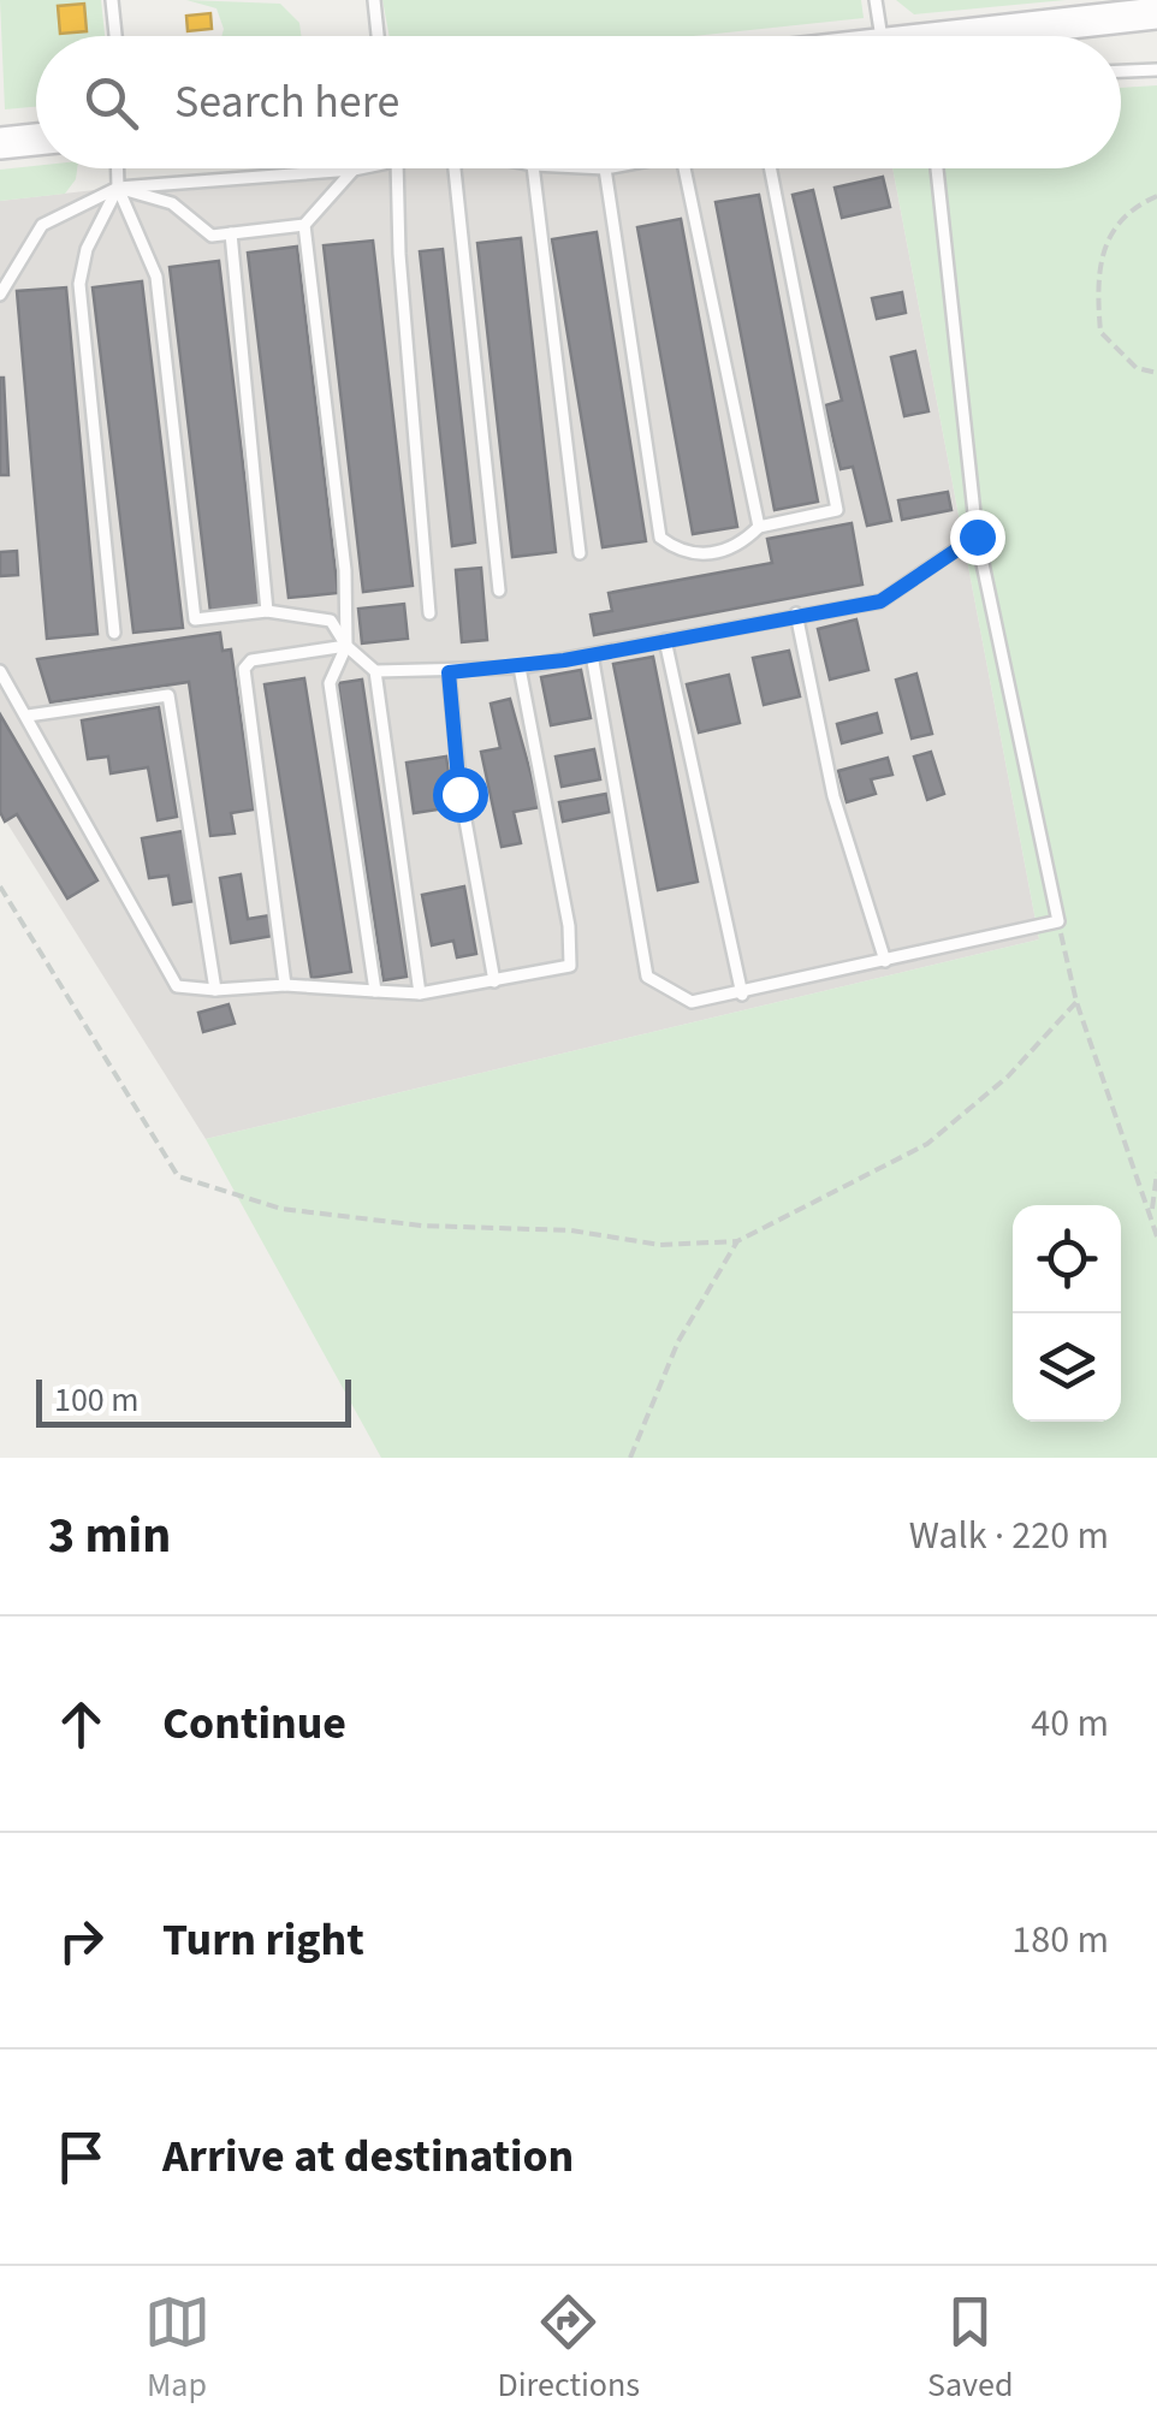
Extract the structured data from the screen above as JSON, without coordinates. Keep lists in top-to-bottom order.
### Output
{
  "scale_bar": "100 m",
  "page": {
    "search": "Search here",
    "scale": "100 m",
    "heading": ["3 min", "Walk · 220 m"],
    "list": [
      ["Continue", "40 m"],
      ["Turn right", "180 m"],
      "Arrive at destination"
    ],
    "nav": ["Map", "Directions", "Saved"]
  }
}
